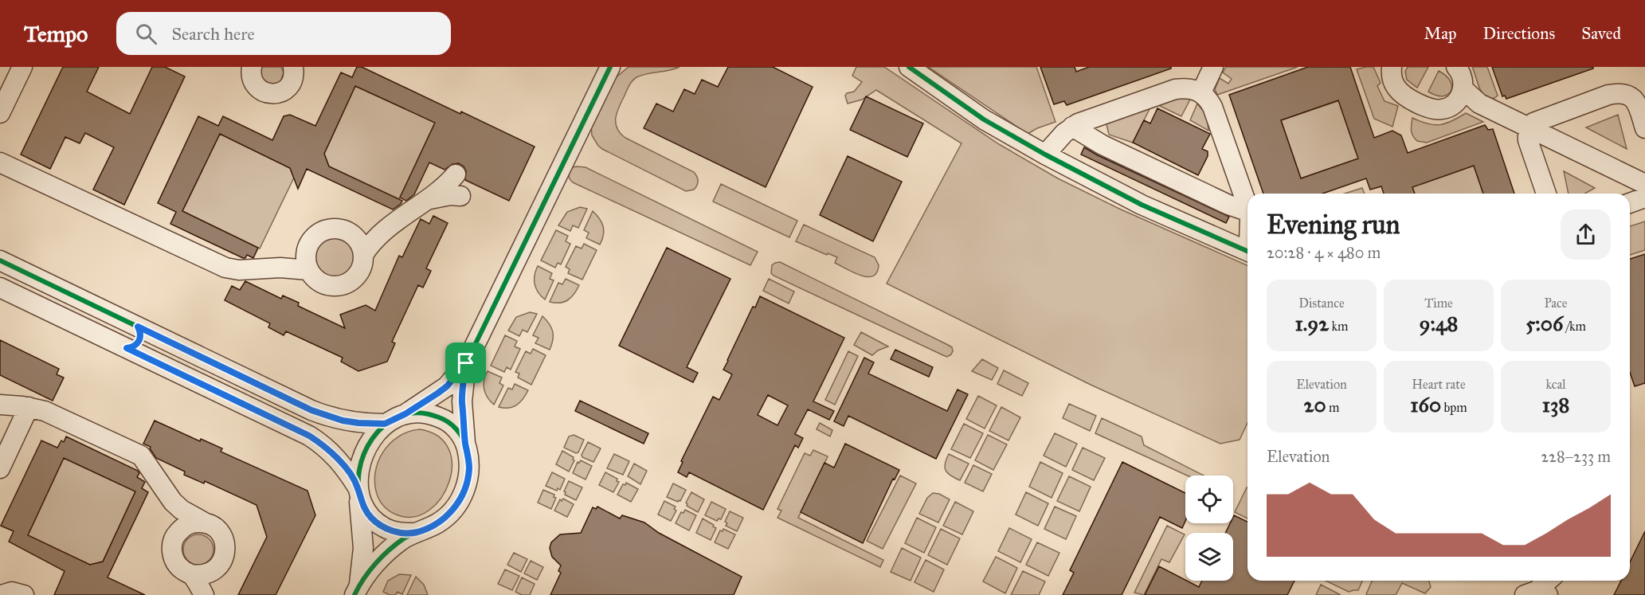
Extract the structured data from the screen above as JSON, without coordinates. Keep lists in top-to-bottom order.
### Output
{
  "page": {
    "header": "Tempo",
    "search": "Search here",
    "nav": ["Map", "Directions", "Saved"],
    "heading": ["Evening run", "20:28 · 4 × 480 m"],
    "stats": [
      ["Distance", "1.92 km"],
      ["Time", "9:48"],
      ["Pace", "5:06 /km"],
      ["Elevation", "20 m"],
      ["Heart rate", "160 bpm"],
      ["kcal", "138"]
    ],
    "chart": ["Elevation", "228–233 m"]
  }
}
